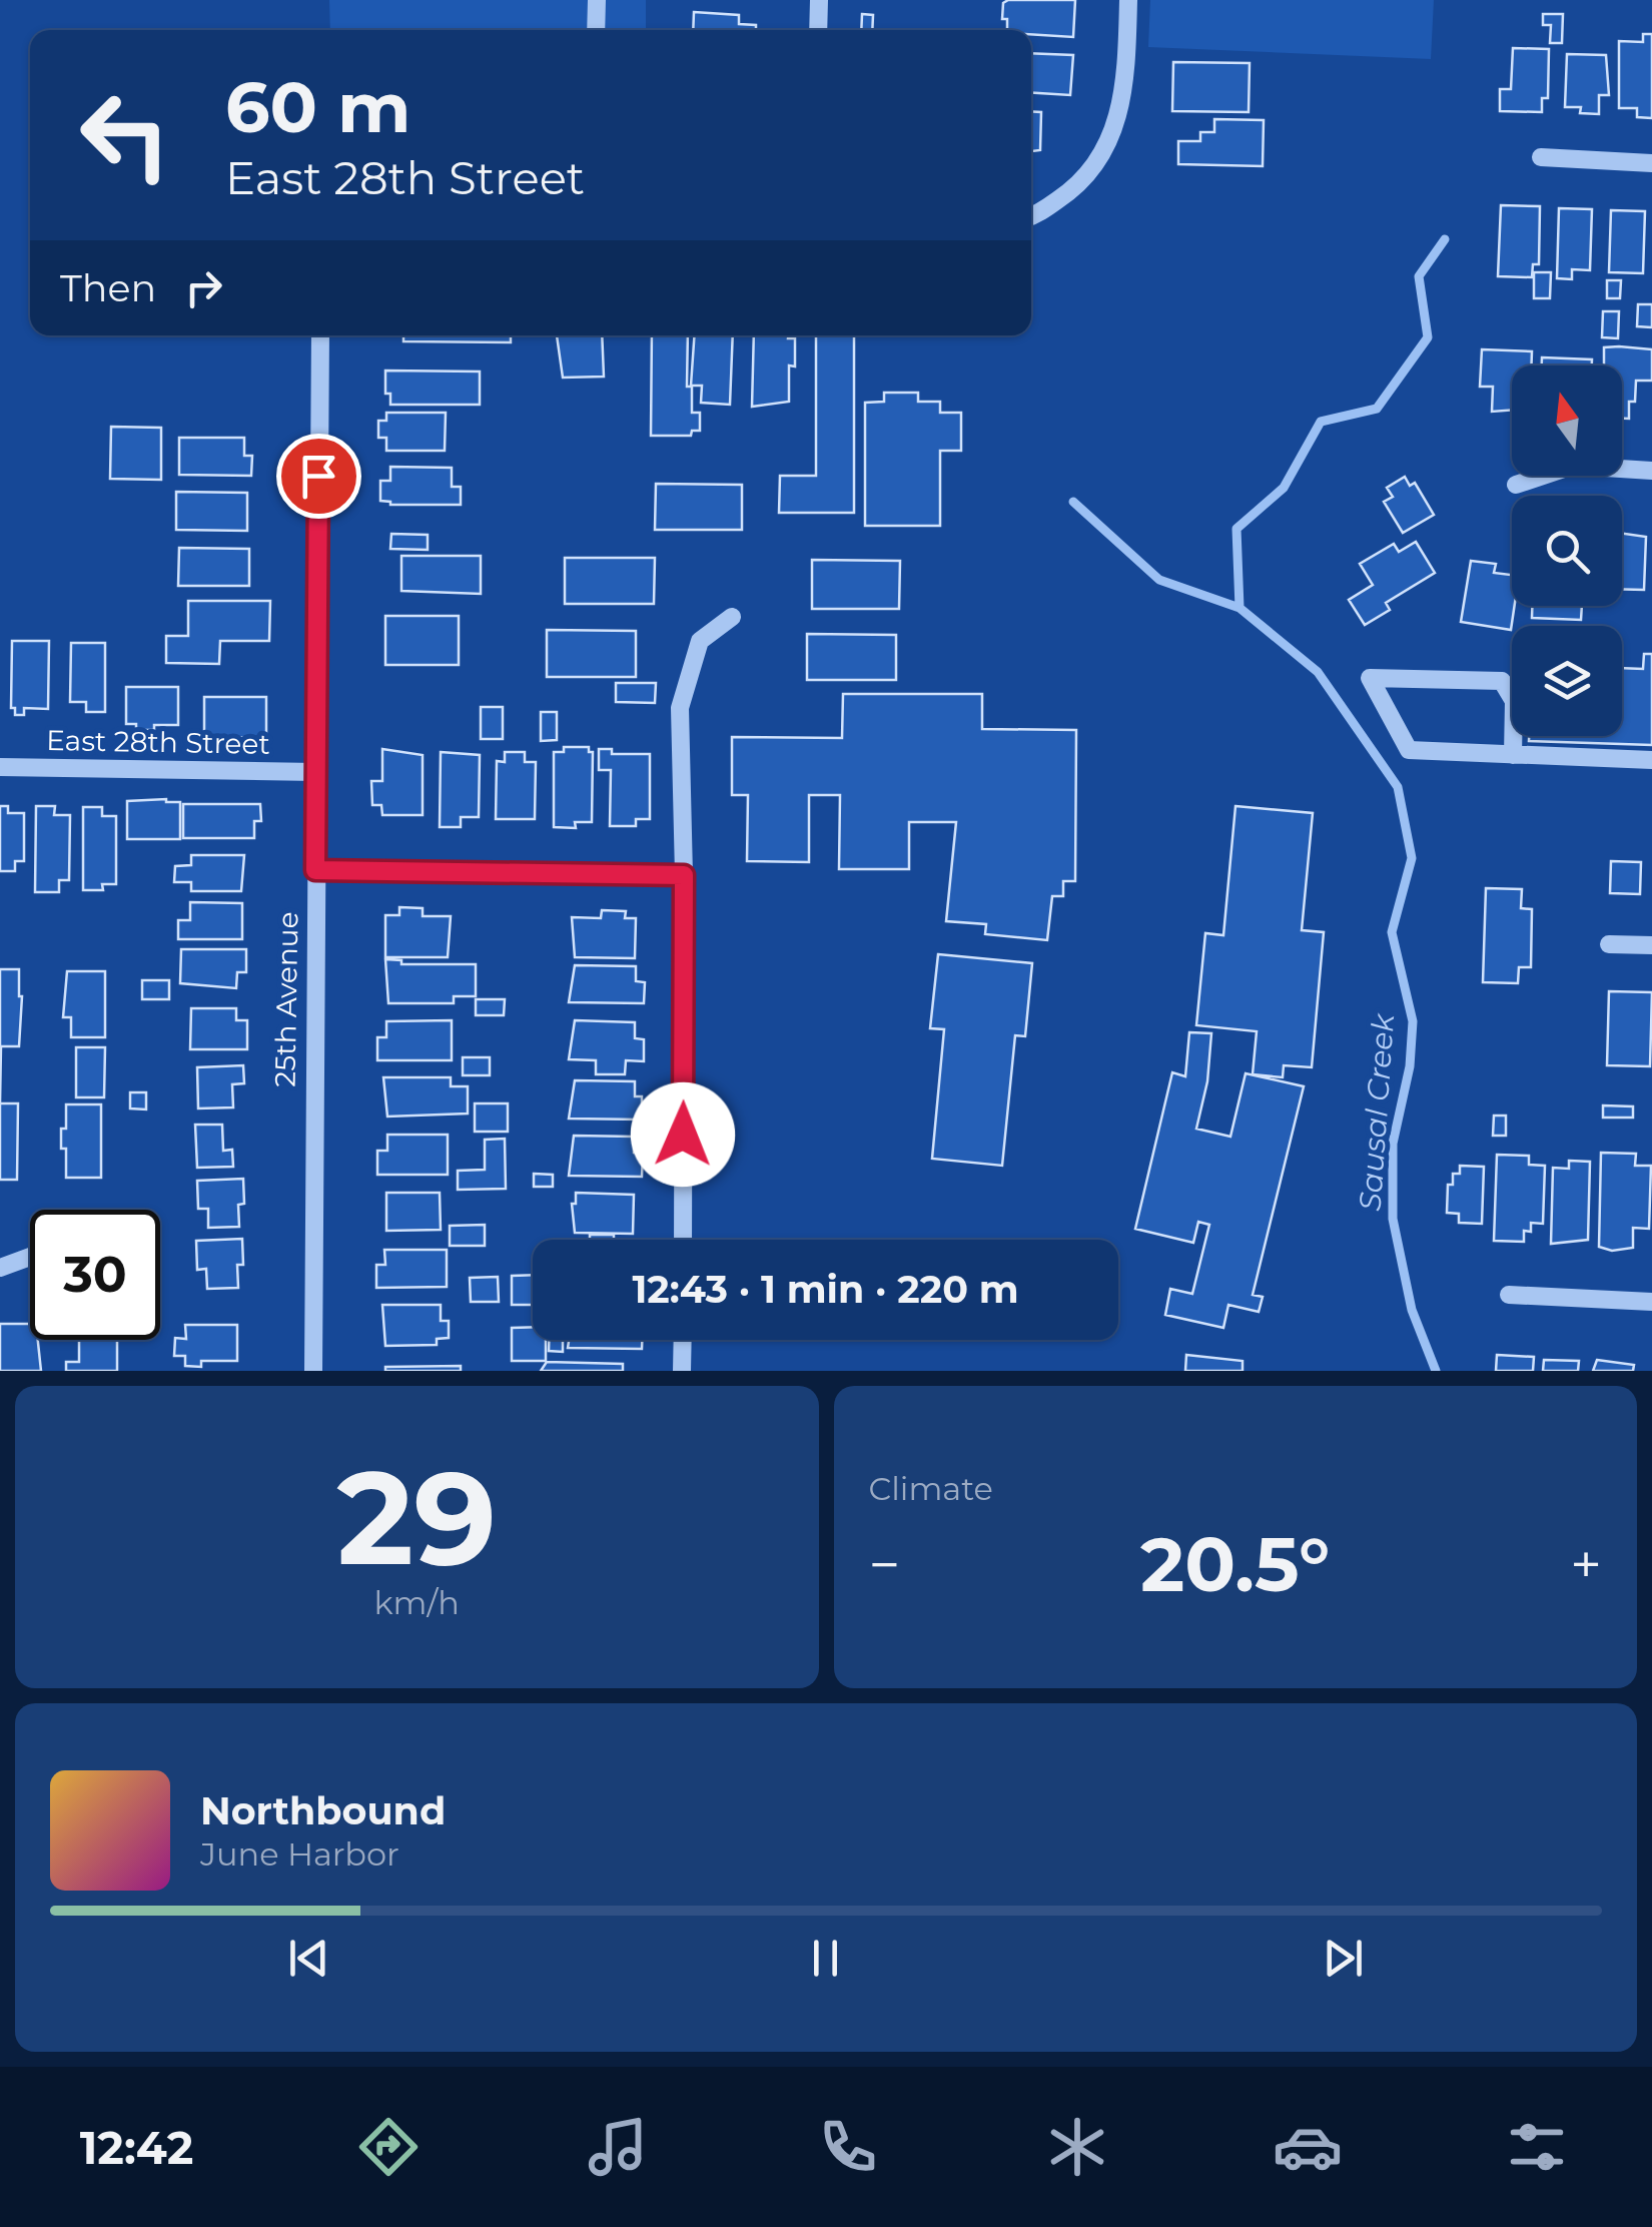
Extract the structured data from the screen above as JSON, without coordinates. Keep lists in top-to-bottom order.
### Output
{
  "streets": {
    "street": ["East 28th Street", "25th Avenue"]
  },
  "crossings": [
    ["East 28th Street", "25th Avenue"]
  ],
  "water": ["Sausal Creek"],
  "north": "top",
  "page": {
    "turn": ["60 m", "East 28th Street"],
    "then": "Then",
    "limit": "30",
    "trip": "12:43 · 1 min · 220 m",
    "tile": [
      ["29", "km/h"],
      "Climate"
    ],
    "heat": ["−", "20.5°", "+"],
    "song": ["Northbound", "June Harbor"],
    "tabs": "12:42"
  }
}
